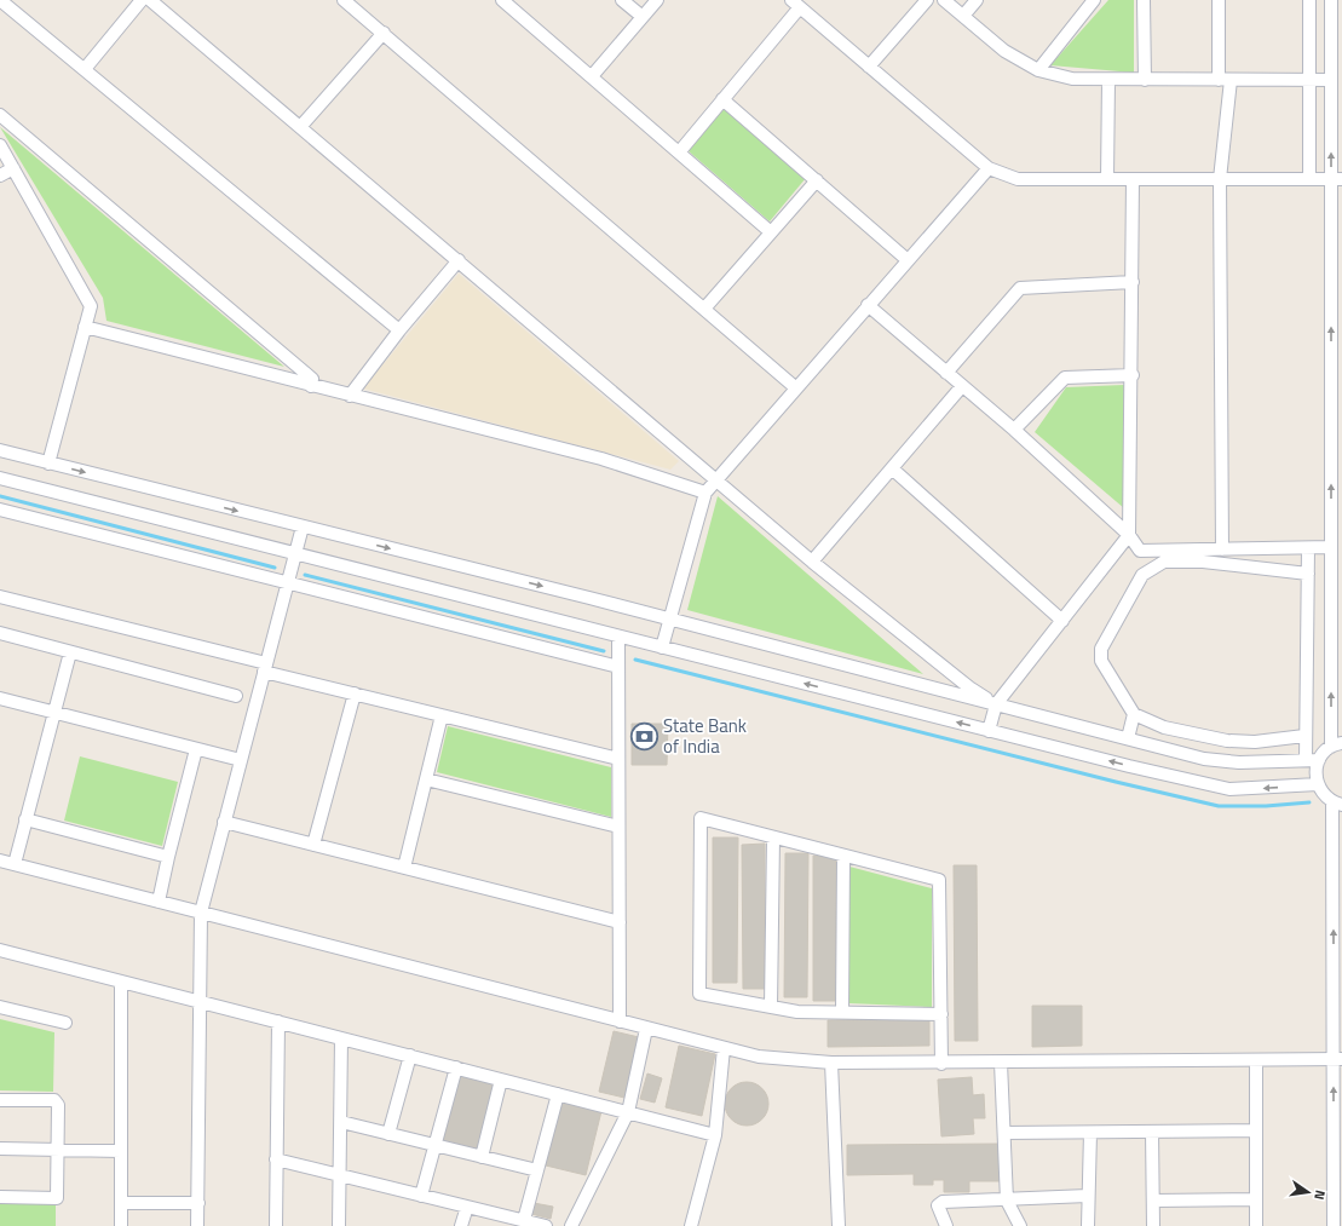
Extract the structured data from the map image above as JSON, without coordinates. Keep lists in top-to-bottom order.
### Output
{
  "places": {
    "bank": ["State Bank of India"]
  },
  "north": "right"
}
